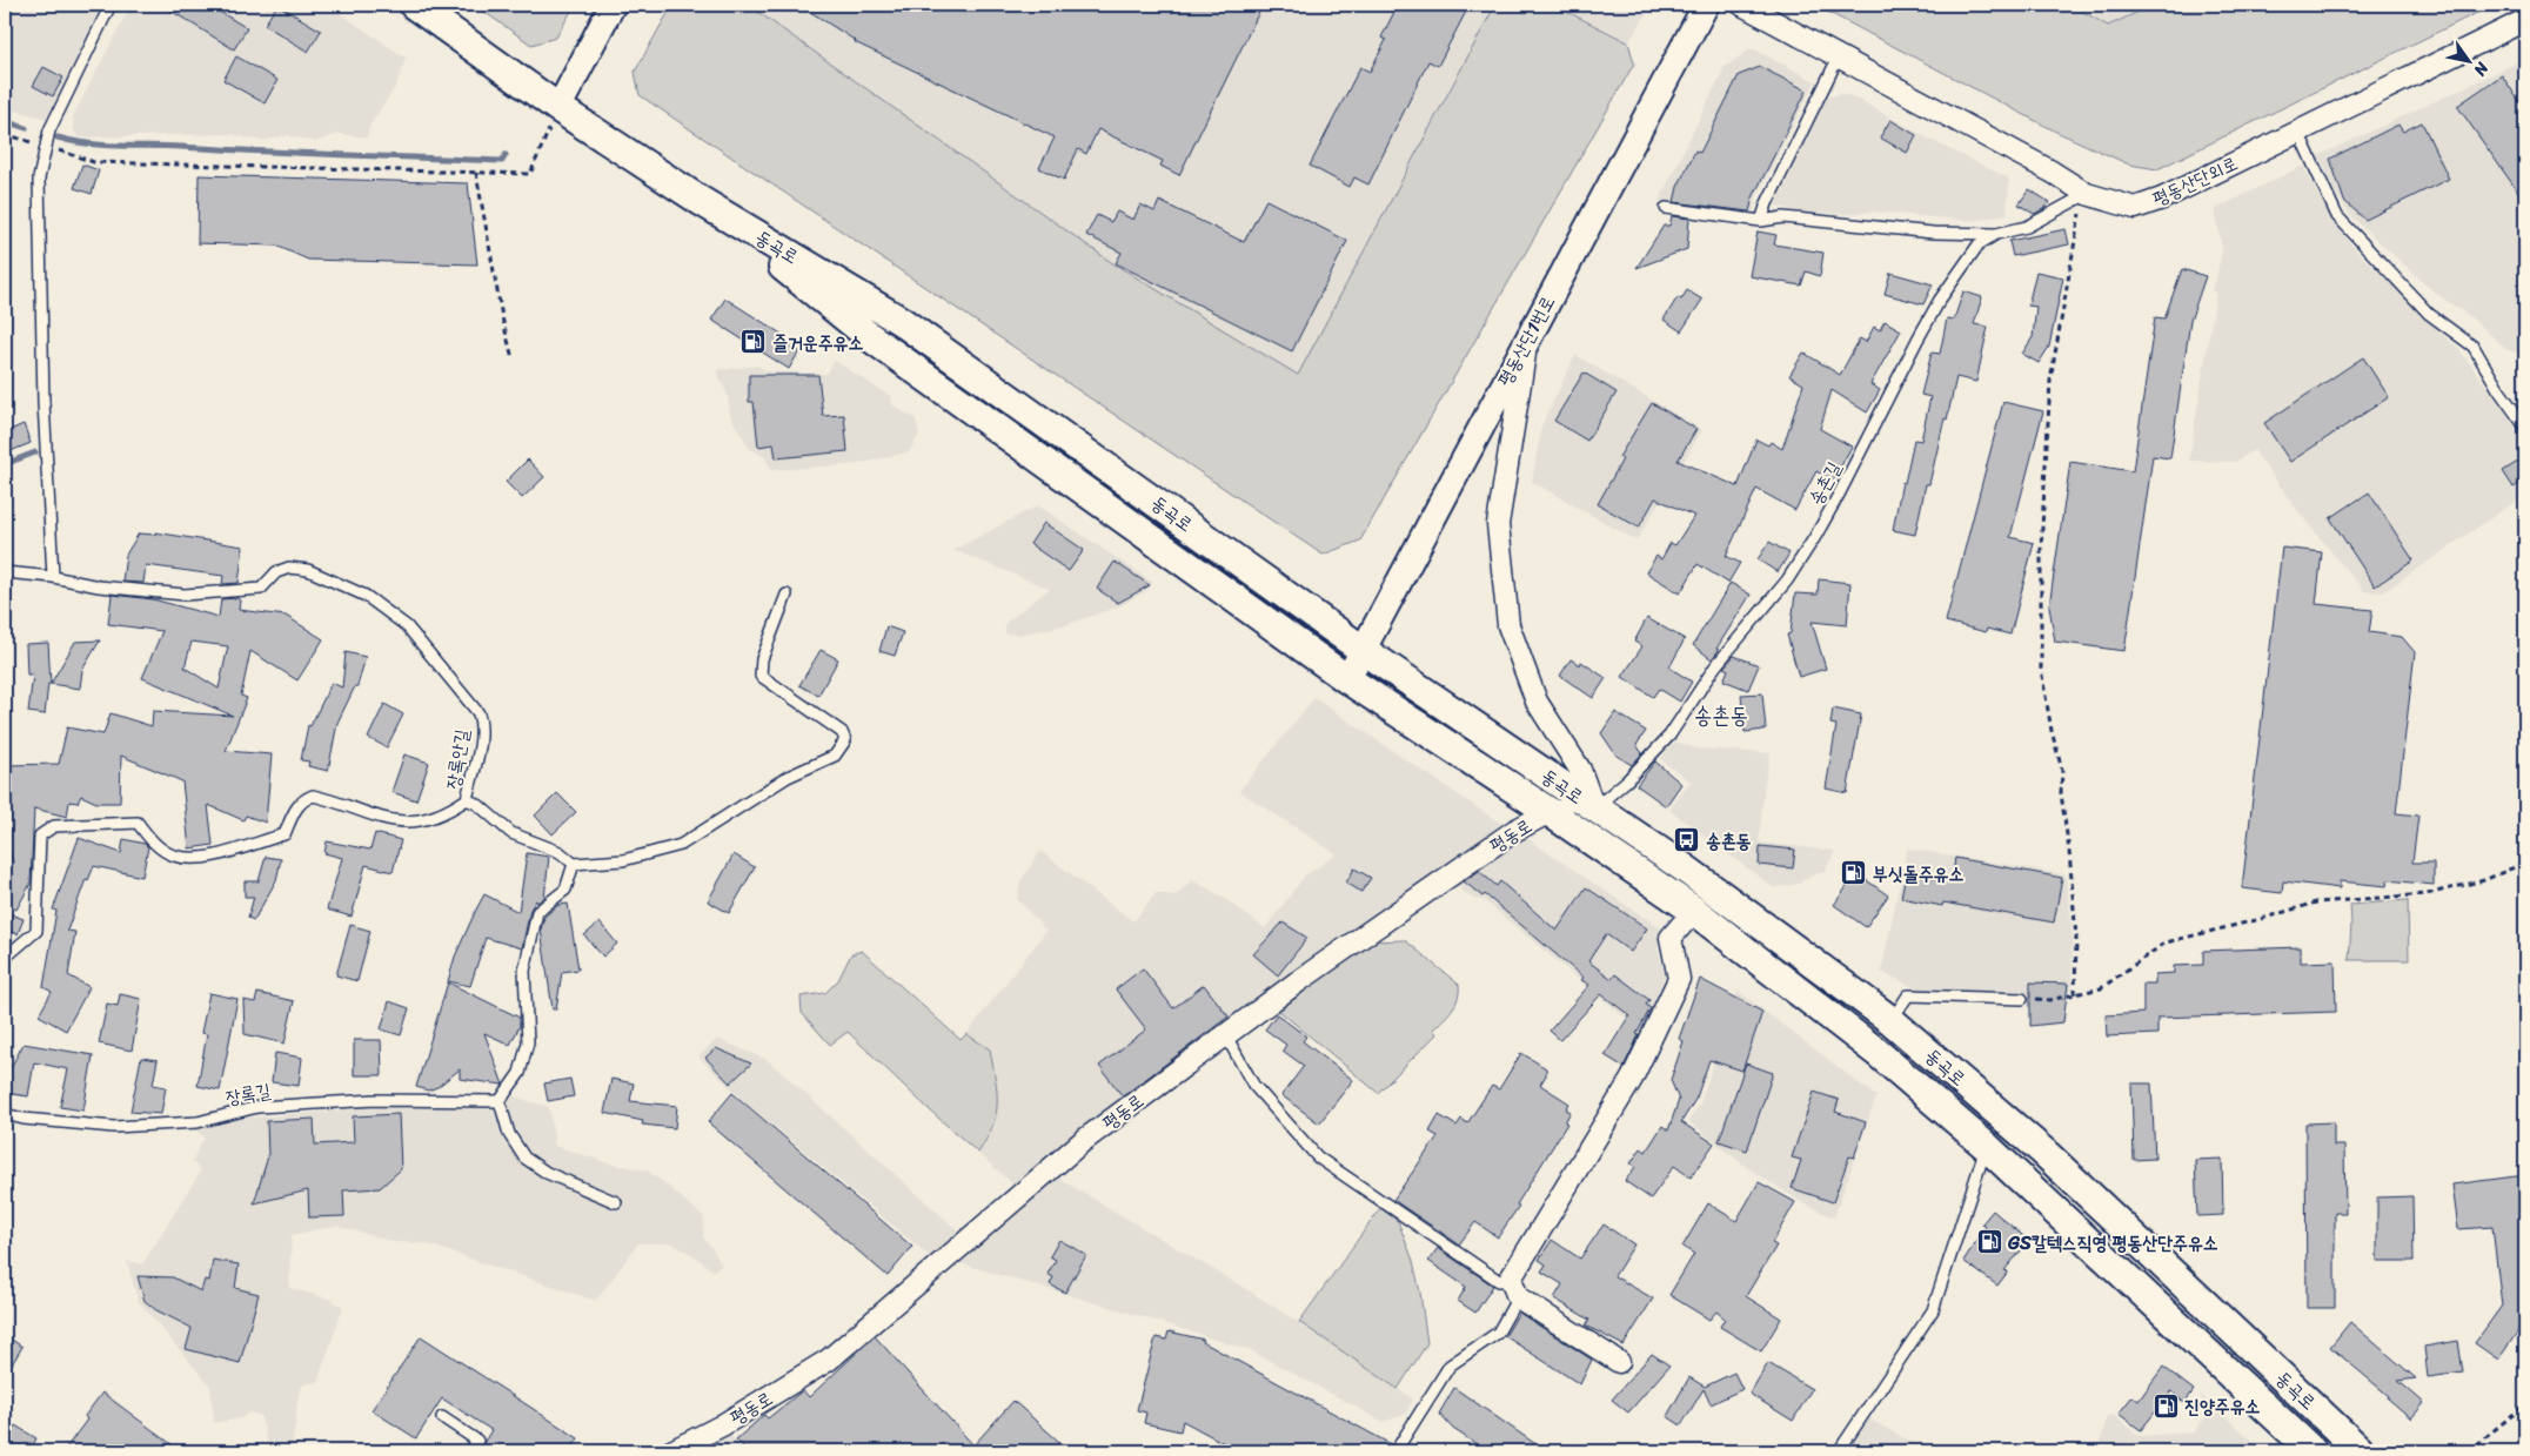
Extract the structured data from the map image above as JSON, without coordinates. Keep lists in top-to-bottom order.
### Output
{
  "streets": {
    "main road": ["동곡로"],
    "street": ["평동산단외로", "평동산단1번로", "평동로"],
    "lane": ["송촌길", "장록안길", "장록길"]
  },
  "crossings": [
    ["평동산단외로", "송촌길"],
    ["동곡로", "평동산단1번로"],
    ["동곡로", "송촌길"],
    ["동곡로", "평동로"],
    ["송촌길", "평동로"]
  ],
  "districts": ["송촌동"],
  "places": {
    "fuel station": [
      "즐거운주유소",
      "부싯돌주유소",
      "GS칼텍스직영 평동산단주유소",
      "진양주유소"
    ],
    "bus stop": ["송촌동"]
  },
  "north": "bottom right"
}
